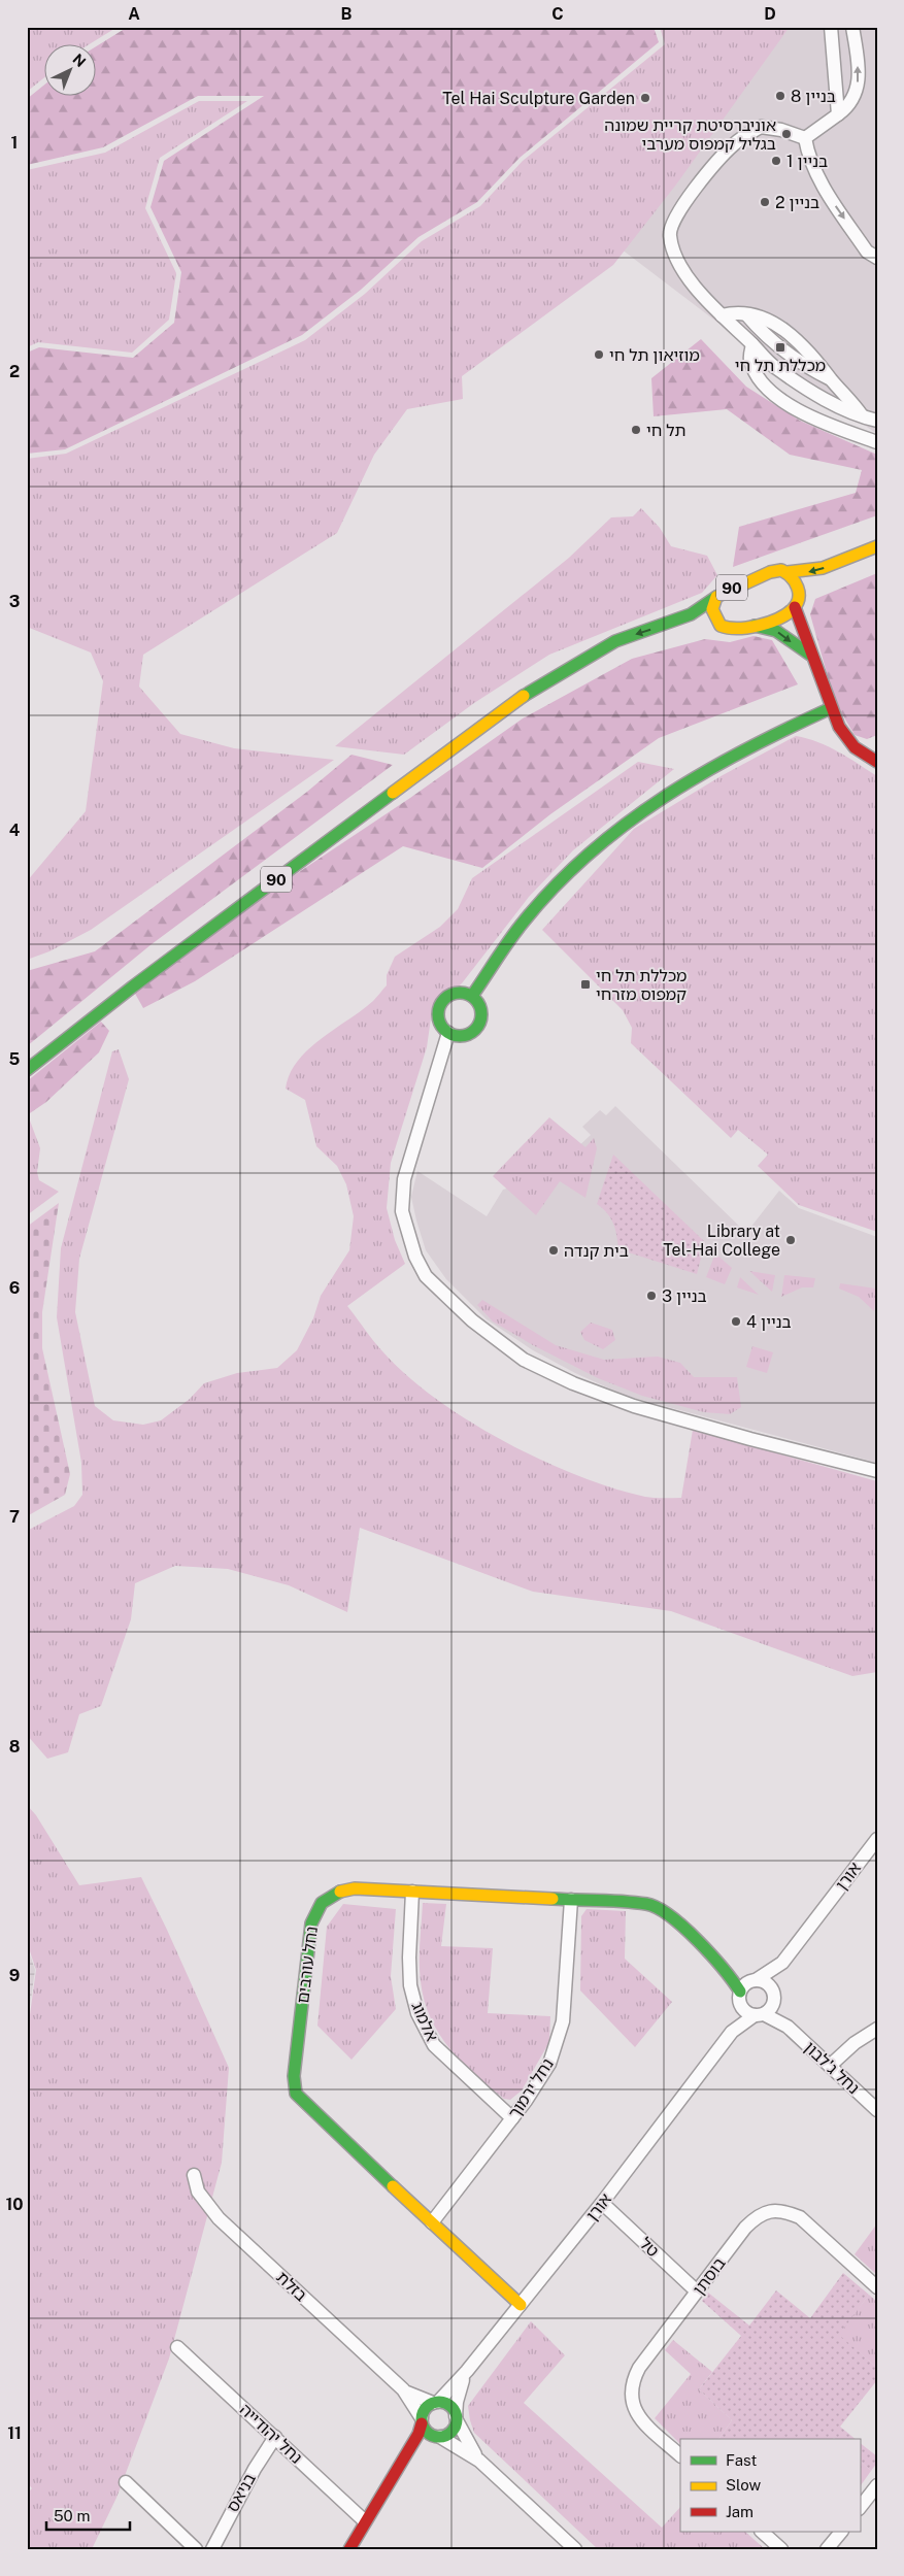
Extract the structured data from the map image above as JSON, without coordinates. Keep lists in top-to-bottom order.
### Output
{
  "streets": {
    "main road": ["90", "נחל עורבים"],
    "street": [
      "אורן",
      "אלמוג",
      "נחל ג'לבון",
      "נחל ירמוך",
      "טל",
      "בוסתן",
      "בזלת",
      "נחל יהודייה",
      "בניאס"
    ]
  },
  "crossings": [
    ["אורן", "נחל עורבים"],
    ["אורן", "נחל ג'לבון"],
    ["אורן", "טל"],
    ["אורן", "בזלת"],
    ["נחל עורבים", "אלמוג"],
    ["נחל עורבים", "נחל ג'לבון"],
    ["נחל עורבים", "נחל ירמוך"],
    ["אלמוג", "נחל ירמוך"],
    ["טל", "בוסתן"],
    ["נחל יהודייה", "בניאס"]
  ],
  "places": {
    "other": [
      "בניין 8",
      "Tel Hai Sculpture Garden",
      "אוניברסיטת קריית שמונה בגליל קמפוס מערבי",
      "בניין 1",
      "בניין 2",
      "מוזיאון תל חי",
      "תל חי",
      "Library at Tel-Hai College",
      "בית קנדה",
      "בניין 3",
      "בניין 4"
    ],
    "transit": ["מכללת תל חי", "מכללת תל חי קמפוס מזרחי"]
  },
  "legend": ["Fast", "Slow", "Jam"],
  "scale_bar": "50 m",
  "north": "top right",
  "grid": {
    "columns": [
      "A",
      "B",
      "C",
      "D"
    ],
    "rows": [
      "1",
      "2",
      "3",
      "4",
      "5",
      "6",
      "7",
      "8",
      "9",
      "10",
      "11"
    ]
  }
}
